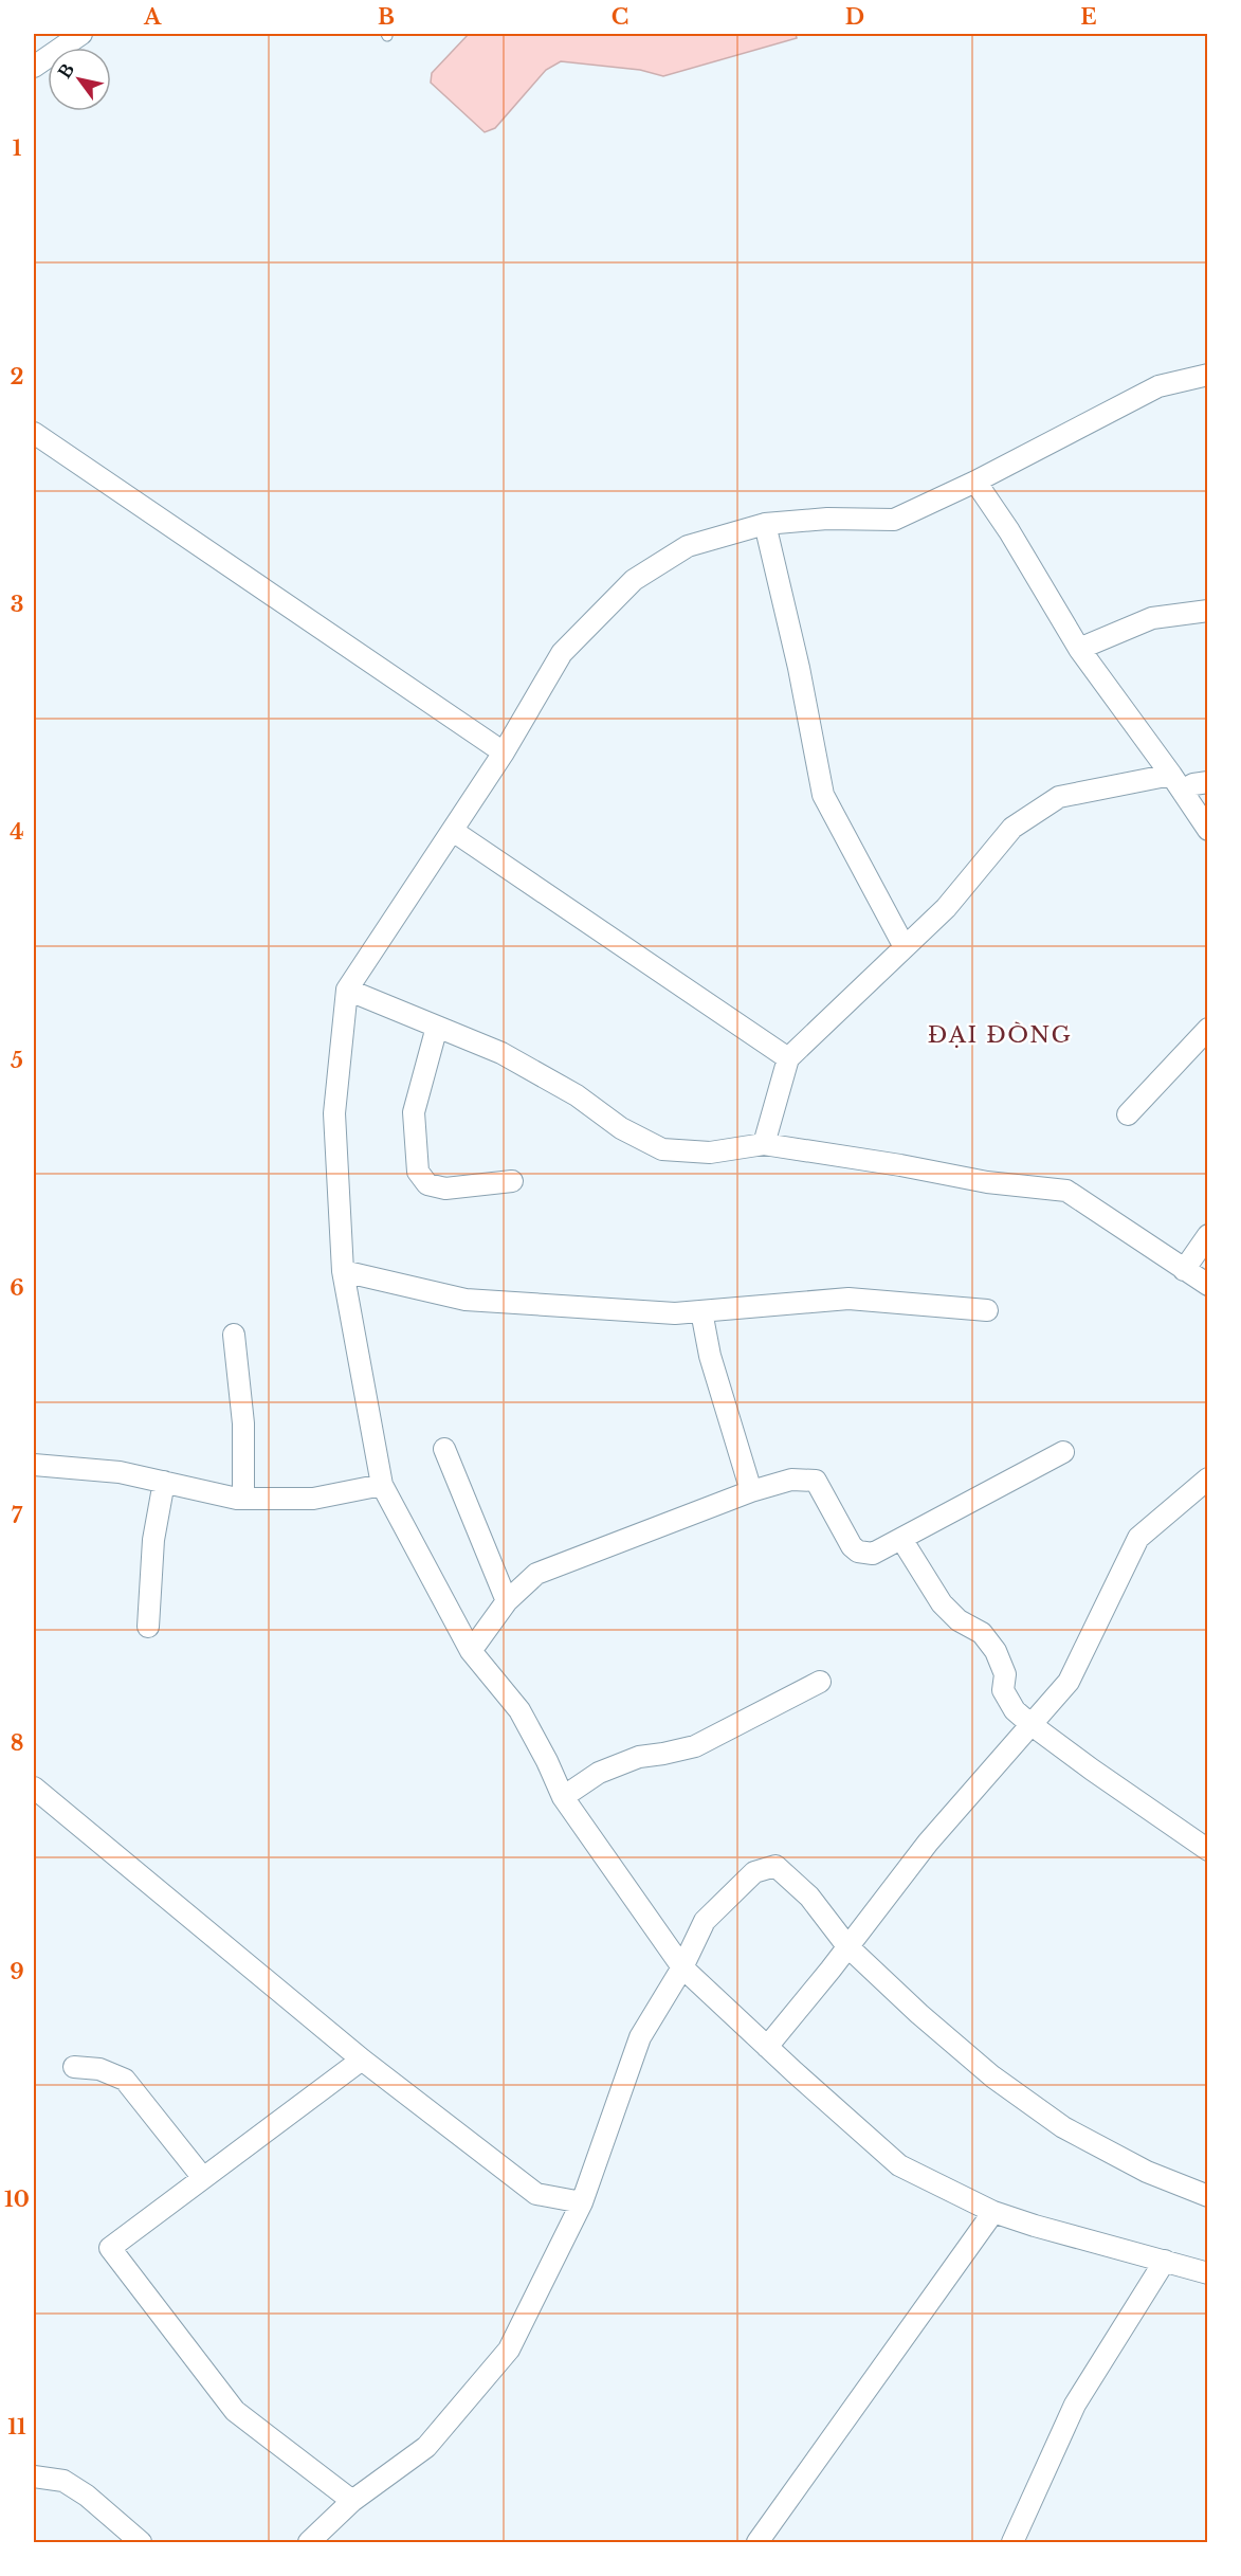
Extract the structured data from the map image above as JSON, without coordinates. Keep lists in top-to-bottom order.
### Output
{
  "districts": ["ĐẠI ĐÒNG"],
  "north": "top left",
  "grid": {
    "columns": [
      "A",
      "B",
      "C",
      "D",
      "E"
    ],
    "rows": [
      "1",
      "2",
      "3",
      "4",
      "5",
      "6",
      "7",
      "8",
      "9",
      "10",
      "11"
    ]
  }
}
